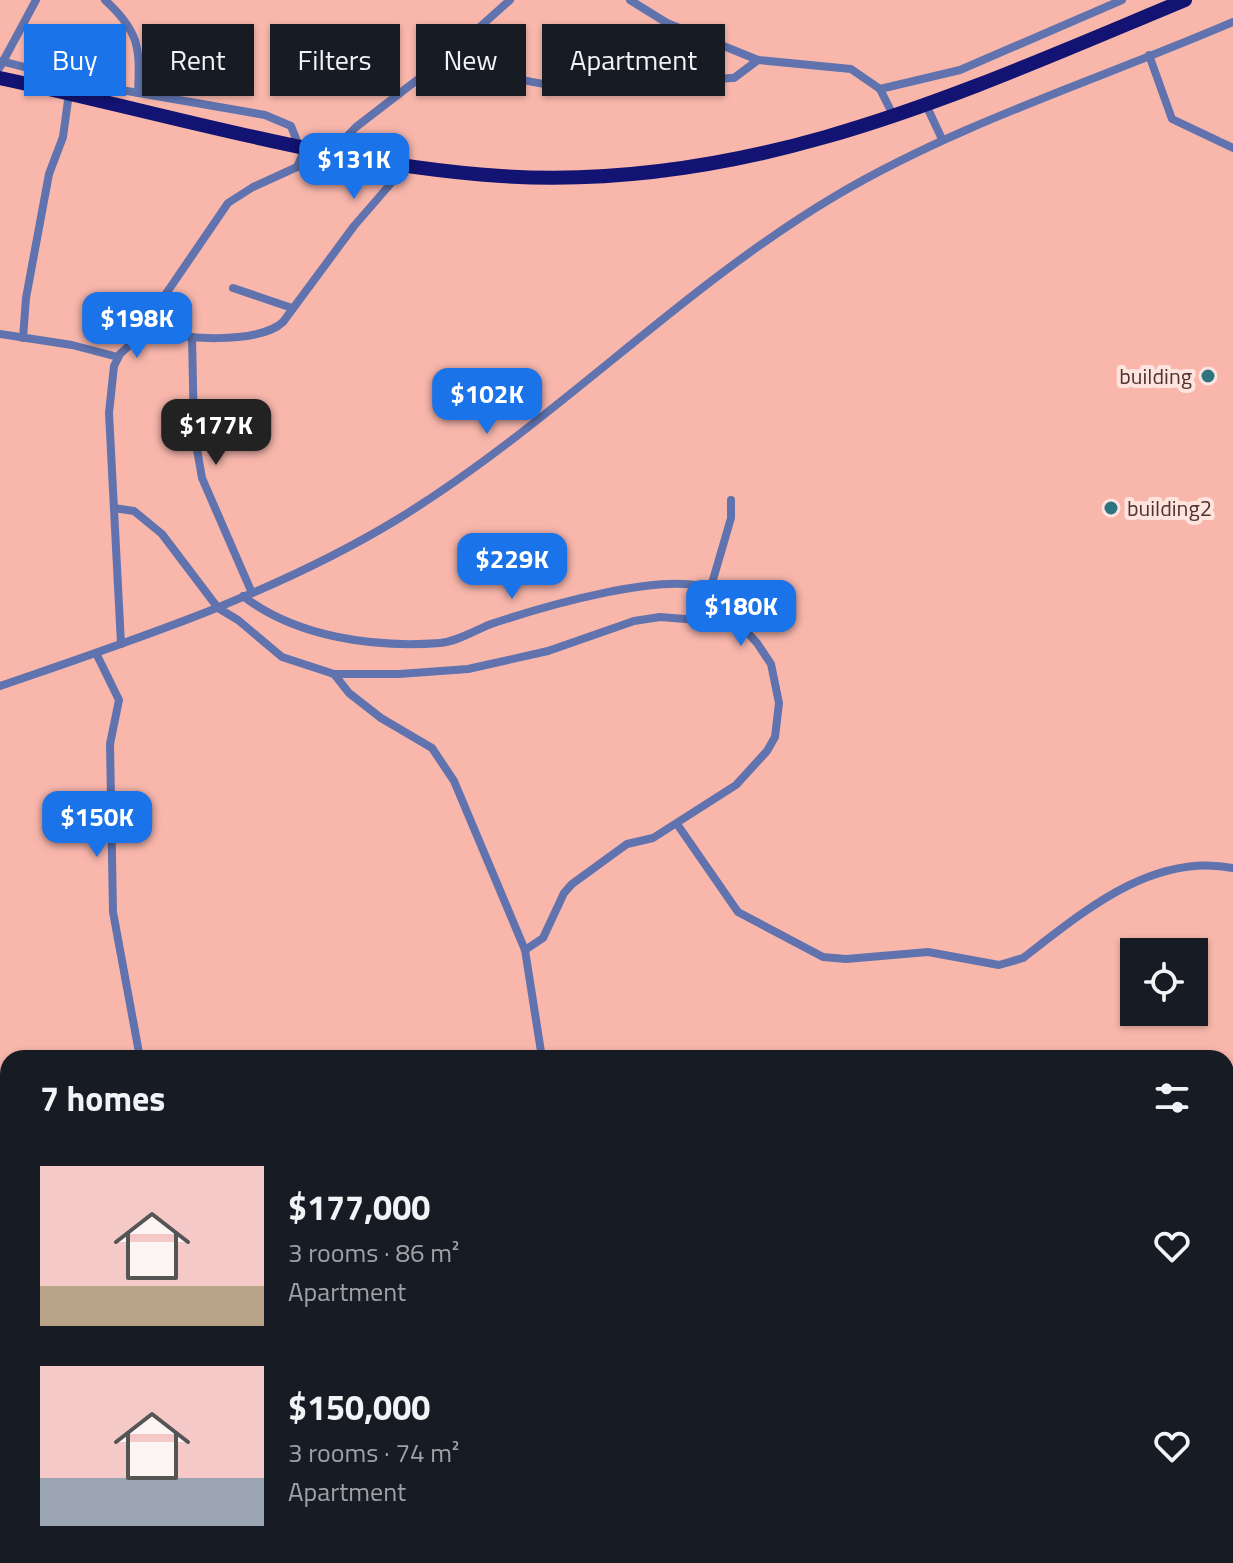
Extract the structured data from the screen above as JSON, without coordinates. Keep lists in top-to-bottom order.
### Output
{
  "places": ["building", "building2"],
  "page": {
    "chip": [
      "Buy",
      "Rent",
      "Filters",
      "New",
      "Apartment"
    ],
    "price": [
      "$131K",
      "$198K",
      "$102K",
      "$177K",
      "$229K",
      "$180K",
      "$150K"
    ],
    "heading": "7 homes",
    "list": [
      {
        "name": "$177,000",
        "note": "3 rooms · 86 m² · Apartment"
      },
      {
        "name": "$150,000",
        "note": "3 rooms · 74 m² · Apartment"
      }
    ]
  }
}
